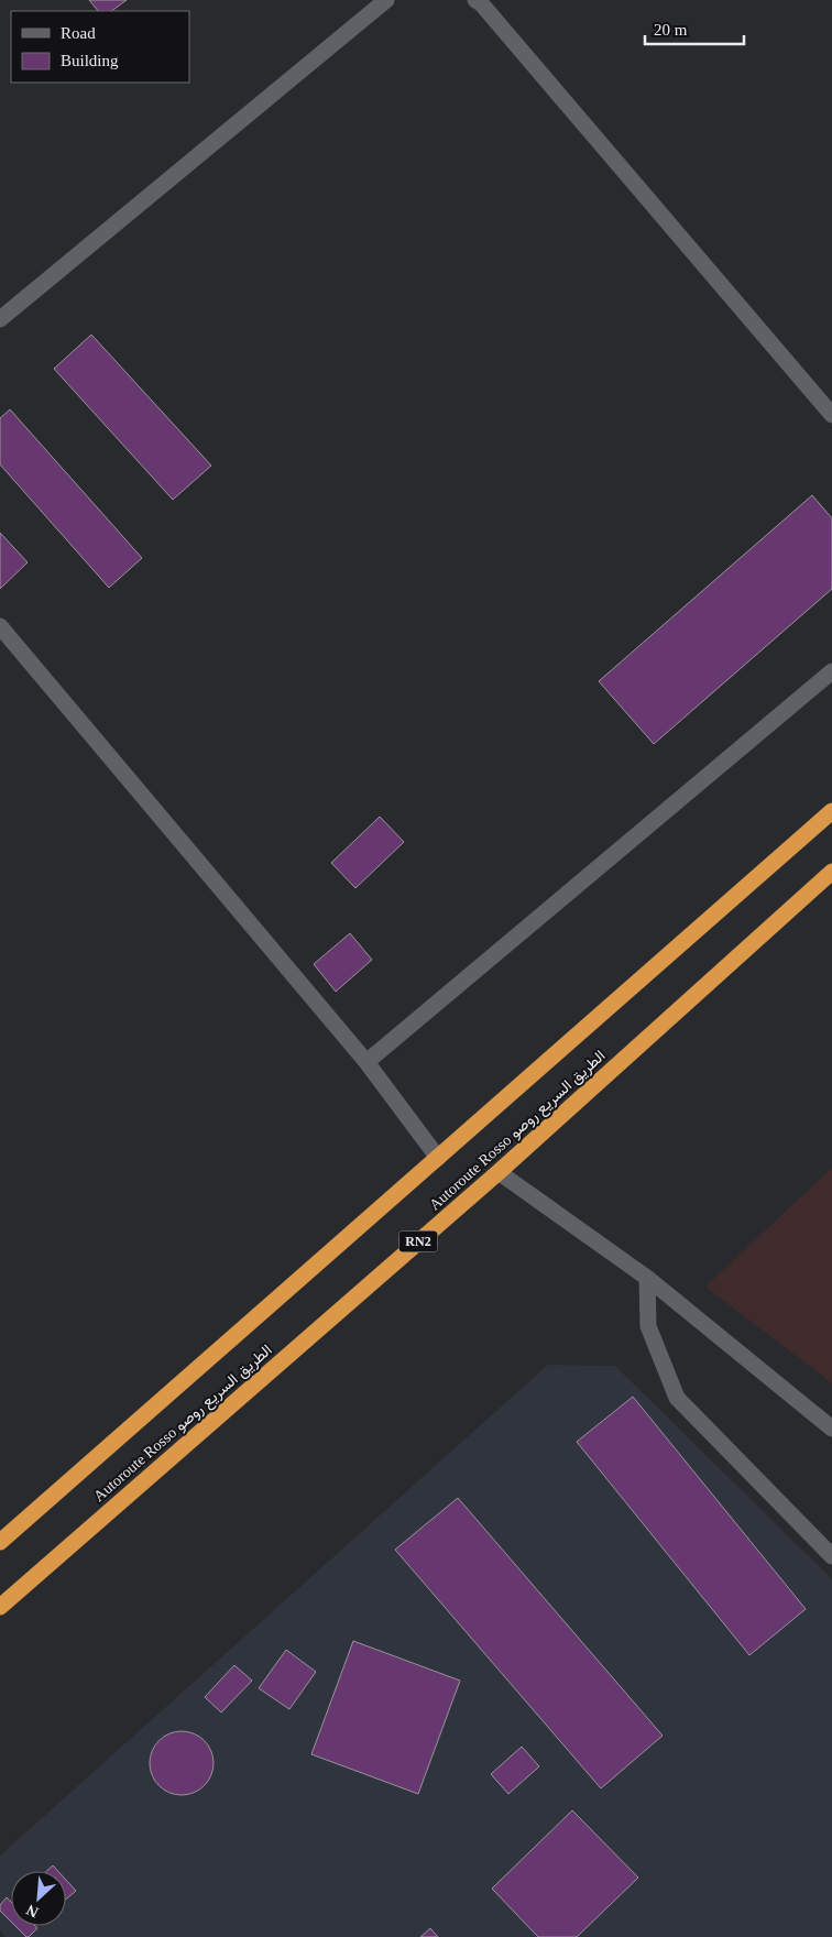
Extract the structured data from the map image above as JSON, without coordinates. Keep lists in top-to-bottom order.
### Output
{
  "streets": {
    "highway": ["Autoroute Rosso الطريق السريع روصو", "RN2"]
  },
  "legend": ["Road", "Building"],
  "scale_bar": "20 m",
  "north": "bottom left"
}
